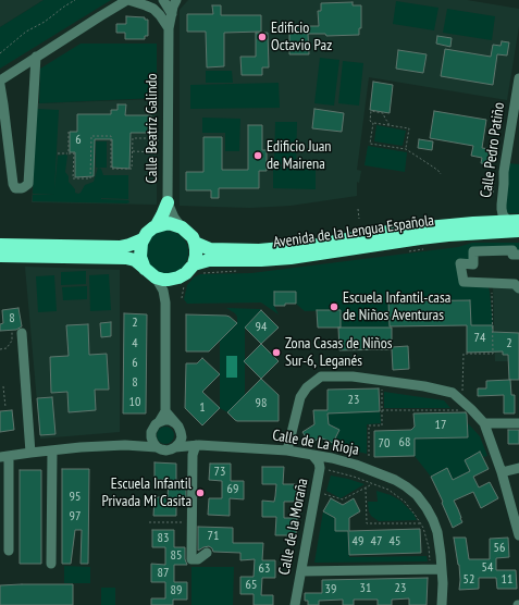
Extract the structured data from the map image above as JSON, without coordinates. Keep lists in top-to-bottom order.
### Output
{
  "streets": {
    "highway": ["Avenida de la Lengua Española"],
    "street": [
      "Calle Beatriz Galindo",
      "Calle Pedro Patiño",
      "Calle de La Rioja",
      "Calle de la Moraña"
    ]
  },
  "crossings": [
    ["Calle Beatriz Galindo", "Avenida de la Lengua Española"],
    ["Calle Pedro Patiño", "Avenida de la Lengua Española"],
    ["Calle de La Rioja", "Calle de la Moraña"]
  ],
  "places": [
    "Edificio Octavio Paz",
    "Edificio Juan de Mairena",
    "Escuela Infantil-casa de Niños Aventuras",
    "Zona Casas de Niños Sur-6, Leganés",
    "Escuela Infantil Privada Mi Casita"
  ],
  "house_numbers": [
    "6",
    "8",
    "2",
    "94",
    "74",
    "4",
    "2",
    "6",
    "8",
    "23",
    "10",
    "98",
    "1",
    "17",
    "68",
    "70",
    "73",
    "69",
    "95",
    "97",
    "71",
    "83",
    "49",
    "47",
    "45",
    "56",
    "85",
    "54",
    "63",
    "87",
    "52",
    "11",
    "65",
    "31",
    "23",
    "39",
    "89"
  ]
}
